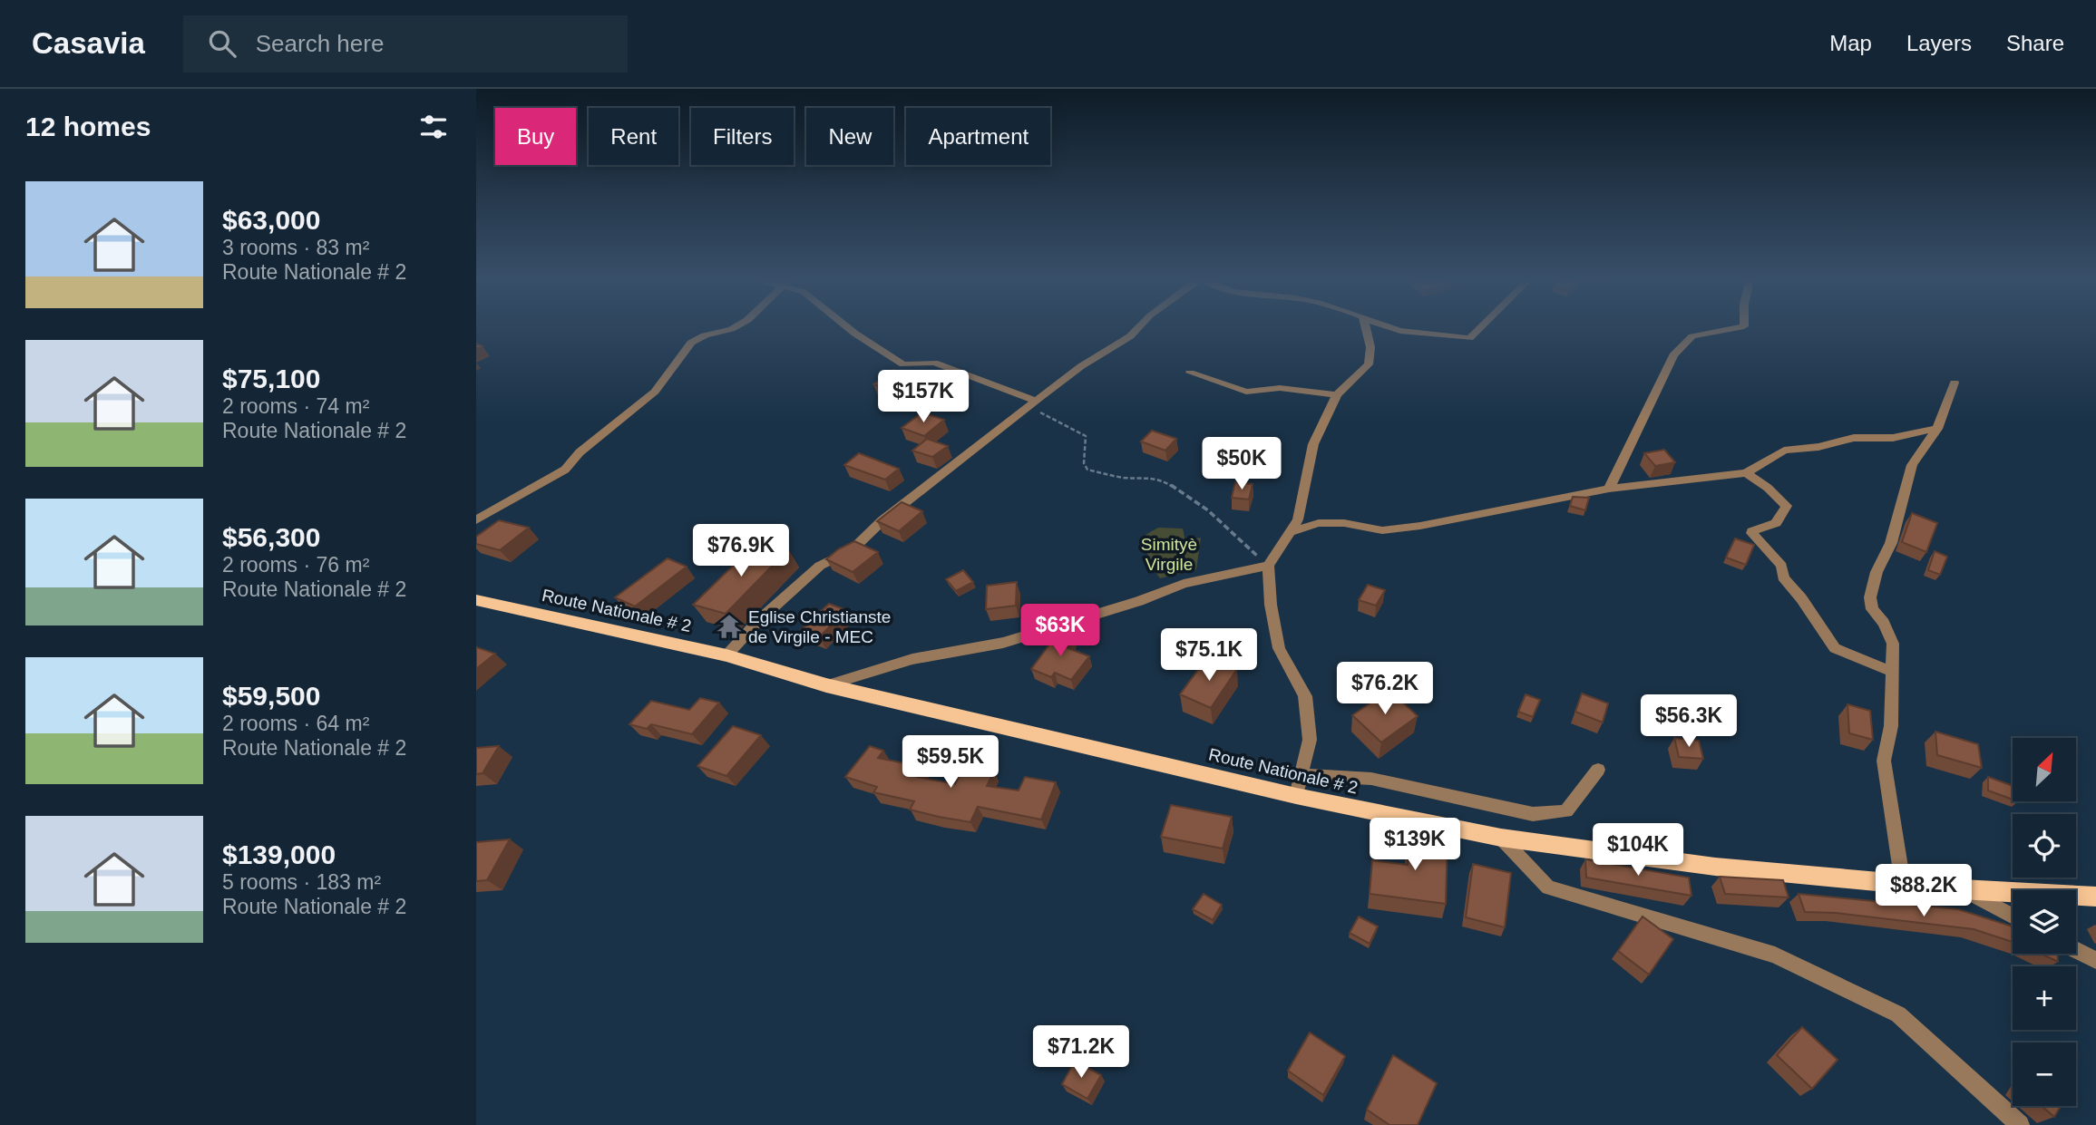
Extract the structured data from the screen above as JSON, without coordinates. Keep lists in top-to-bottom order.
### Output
{
  "streets": {
    "main road": ["Route Nationale # 2"]
  },
  "parks": ["Simityè Virgile"],
  "places": {
    "temple": ["Eglise Christianste de Virgile - MEC"]
  },
  "north": "top right",
  "page": {
    "header": "Casavia",
    "search": "Search here",
    "nav": ["Map", "Layers", "Share"],
    "heading": "12 homes",
    "chip": [
      "Buy",
      "Rent",
      "Filters",
      "New",
      "Apartment"
    ],
    "list": [
      {
        "name": "$63,000",
        "note": "3 rooms · 83 m² · Route Nationale # 2"
      },
      {
        "name": "$75,100",
        "note": "2 rooms · 74 m² · Route Nationale # 2"
      },
      {
        "name": "$56,300",
        "note": "2 rooms · 76 m² · Route Nationale # 2"
      },
      {
        "name": "$59,500",
        "note": "2 rooms · 64 m² · Route Nationale # 2"
      },
      {
        "name": "$139,000",
        "note": "5 rooms · 183 m² · Route Nationale # 2"
      }
    ],
    "price": [
      "$157K",
      "$50K",
      "$76.9K",
      "$63K",
      "$75.1K",
      "$76.2K",
      "$56.3K",
      "$59.5K",
      "$139K",
      "$104K",
      "$88.2K",
      "$71.2K"
    ],
    "map_buttons": ["+", "−"]
  }
}
